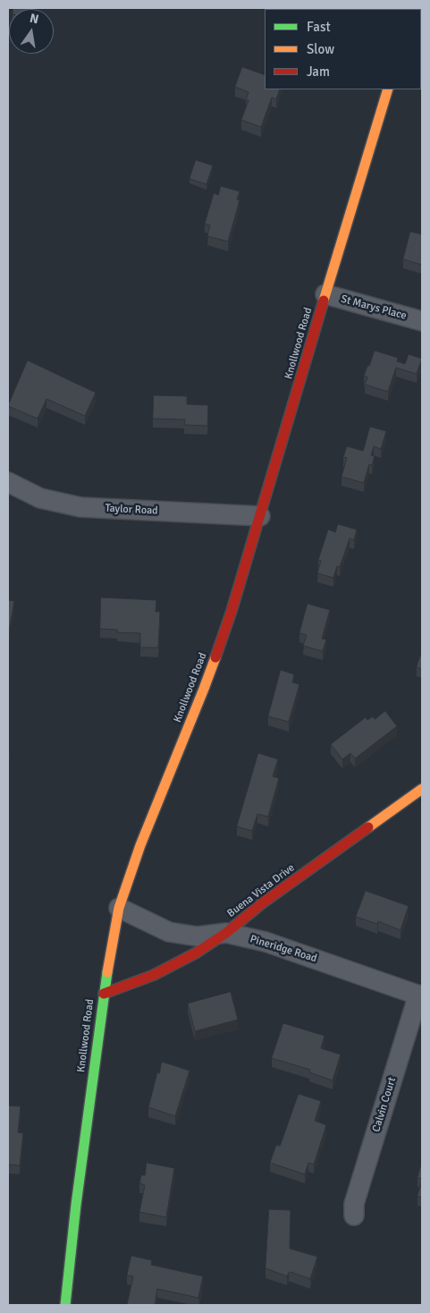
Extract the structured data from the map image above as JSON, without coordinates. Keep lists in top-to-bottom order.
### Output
{
  "streets": {
    "main road": ["Knollwood Road", "Buena Vista Drive"],
    "street": [
      "St Marys Place",
      "Taylor Road",
      "Pineridge Road",
      "Calvin Court"
    ]
  },
  "crossings": [
    ["St Marys Place", "Knollwood Road"],
    ["Knollwood Road", "Taylor Road"],
    ["Knollwood Road", "Buena Vista Drive"],
    ["Knollwood Road", "Pineridge Road"],
    ["Buena Vista Drive", "Pineridge Road"],
    ["Pineridge Road", "Calvin Court"]
  ],
  "legend": ["Fast", "Slow", "Jam"],
  "north": "top"
}
